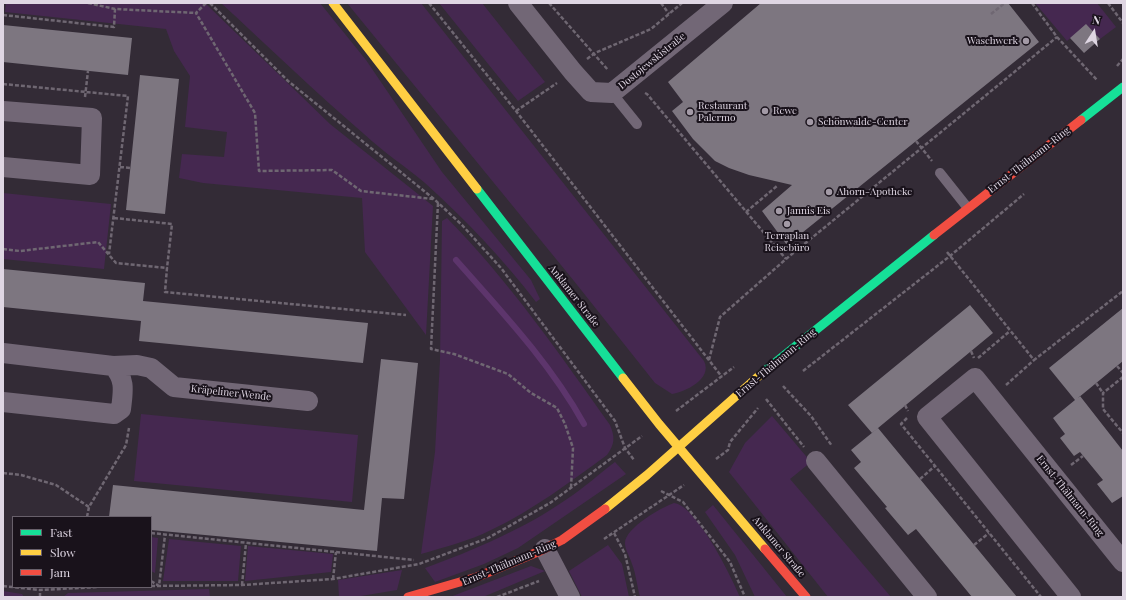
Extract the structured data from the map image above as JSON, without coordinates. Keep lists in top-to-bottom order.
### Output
{
  "streets": {
    "street": [
      "Dostojewskistraße",
      "Ernst-Thälmann-Ring",
      "Anklamer Straße",
      "Kräpeliner Wende"
    ]
  },
  "crossings": [
    ["Ernst-Thälmann-Ring", "Anklamer Straße"]
  ],
  "places": [
    "Waschwerk",
    "Rewe",
    "Restaurant Palermo",
    "Schönwalde-Center",
    "Ahorn-Apotheke",
    "Jannis Eis",
    "Terraplan Reisebüro"
  ],
  "legend": ["Fast", "Slow", "Jam"],
  "north": "top"
}
